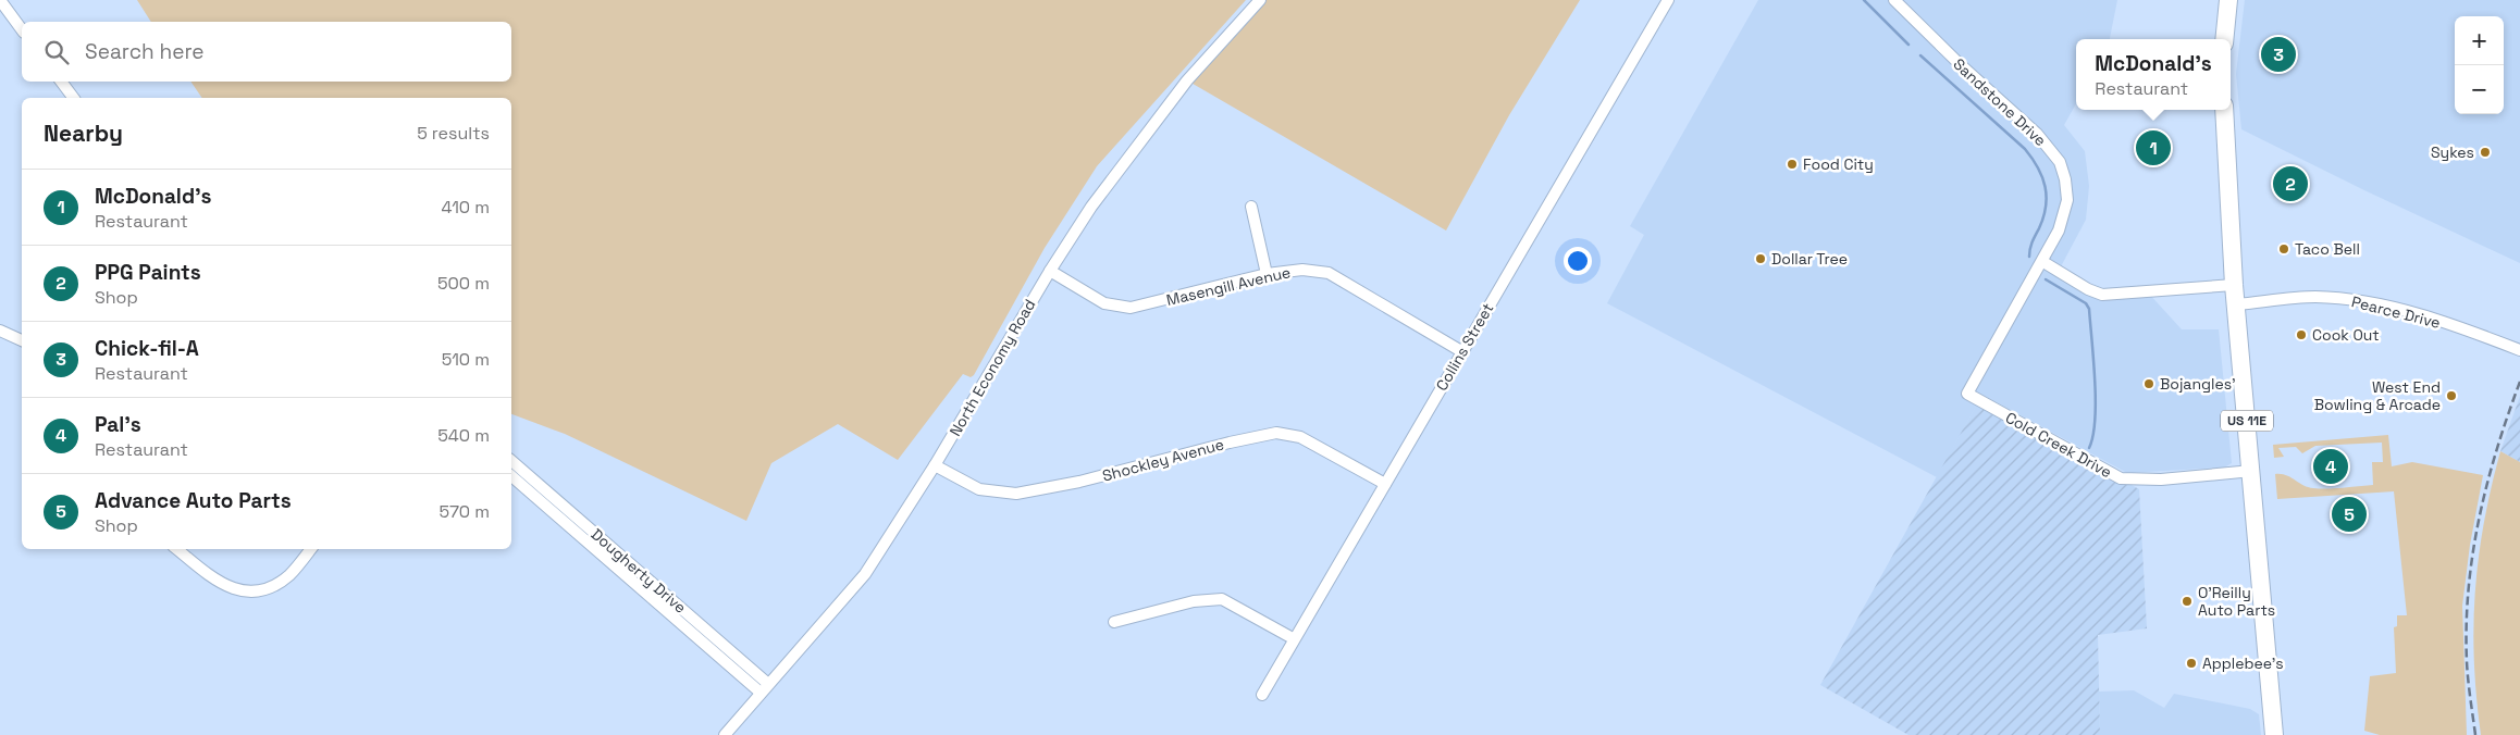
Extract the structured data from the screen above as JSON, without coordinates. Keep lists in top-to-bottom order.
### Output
{
  "streets": {
    "main road": ["US 11E"],
    "street": [
      "Sandstone Drive",
      "Masengill Avenue",
      "Pearce Drive",
      "Collins Street",
      "North Economy Road",
      "Cold Creek Drive",
      "Shockley Avenue",
      "Dougherty Drive"
    ]
  },
  "crossings": [
    ["Sandstone Drive", "Cold Creek Drive"],
    ["Masengill Avenue", "Collins Street"],
    ["Masengill Avenue", "North Economy Road"],
    ["Pearce Drive", "US 11E"],
    ["Collins Street", "Shockley Avenue"],
    ["North Economy Road", "Shockley Avenue"],
    ["North Economy Road", "Dougherty Drive"],
    ["US 11E", "Cold Creek Drive"]
  ],
  "places": [
    "Sykes",
    "Food City",
    "Taco Bell",
    "Dollar Tree",
    "Cook Out",
    "Bojangles'",
    "West End Bowling & Arcade",
    "O'Reilly Auto Parts",
    "Applebee's"
  ],
  "page": {
    "map_buttons": ["+", "−"],
    "search": "Search here",
    "pins": [
      "3",
      "1",
      "2",
      "4",
      "5"
    ],
    "popup": ["McDonald's", "Restaurant"],
    "heading": ["Nearby", "5 results"],
    "list": [
      {
        "mark": "1",
        "name": "McDonald's",
        "note": "Restaurant",
        "value": "410 m"
      },
      {
        "mark": "2",
        "name": "PPG Paints",
        "note": "Shop",
        "value": "500 m"
      },
      {
        "mark": "3",
        "name": "Chick-fil-A",
        "note": "Restaurant",
        "value": "510 m"
      },
      {
        "mark": "4",
        "name": "Pal's",
        "note": "Restaurant",
        "value": "540 m"
      },
      {
        "mark": "5",
        "name": "Advance Auto Parts",
        "note": "Shop",
        "value": "570 m"
      }
    ]
  }
}
